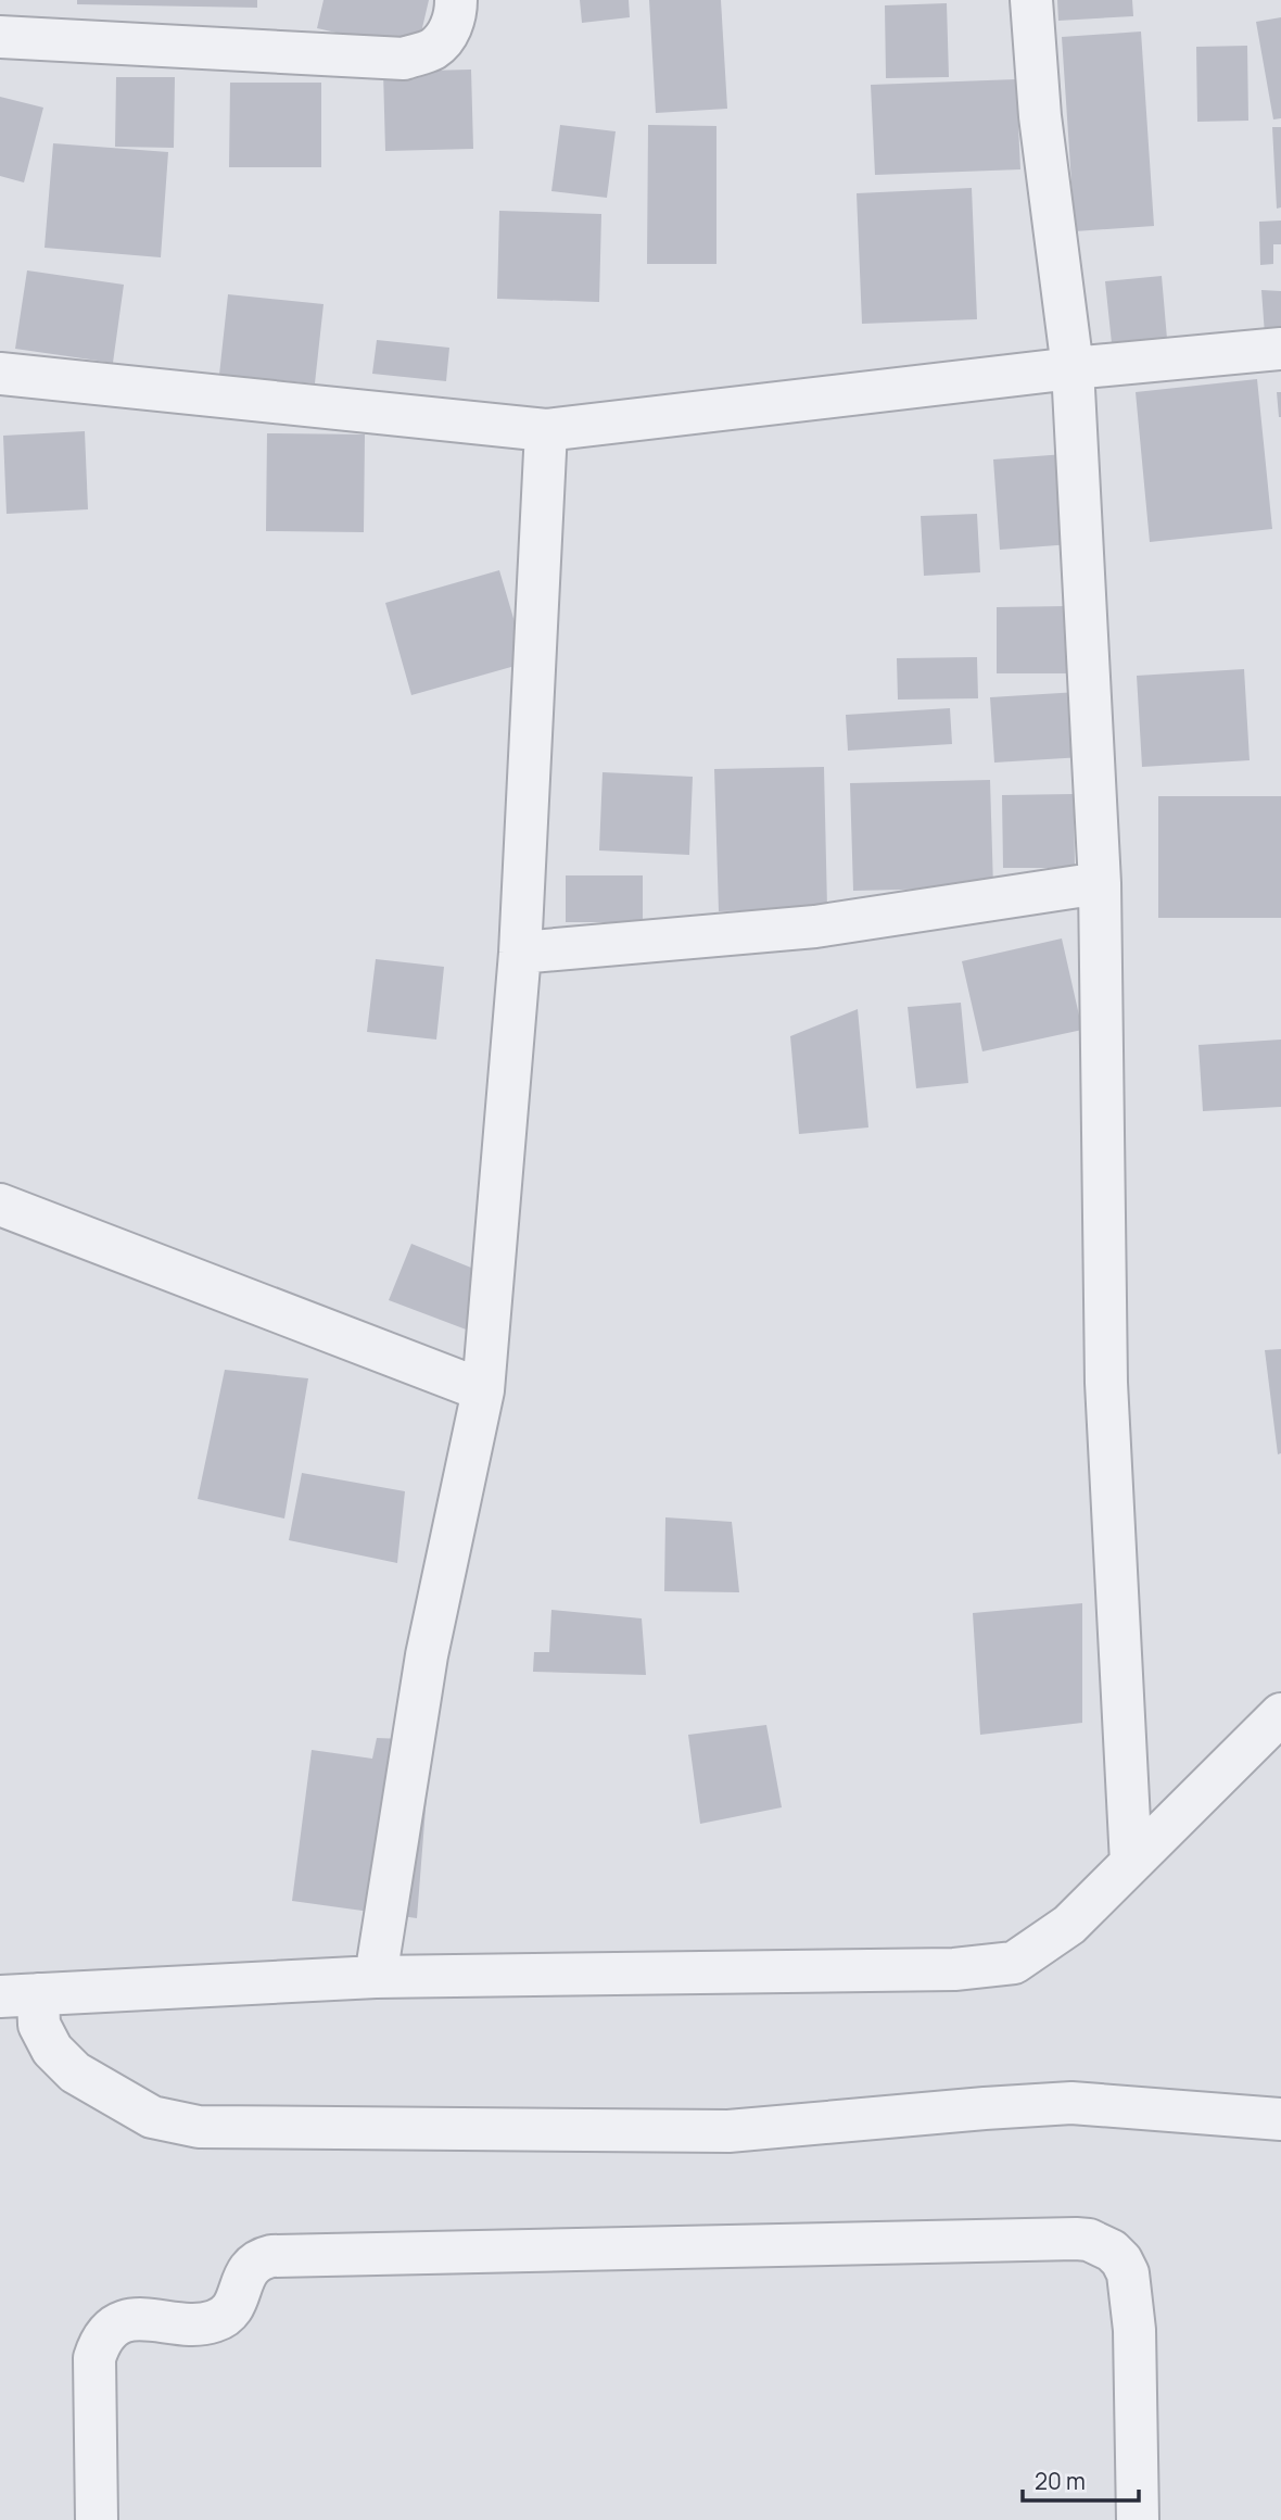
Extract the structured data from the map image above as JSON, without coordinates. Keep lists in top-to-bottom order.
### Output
{
  "scale_bar": "20 m"
}
